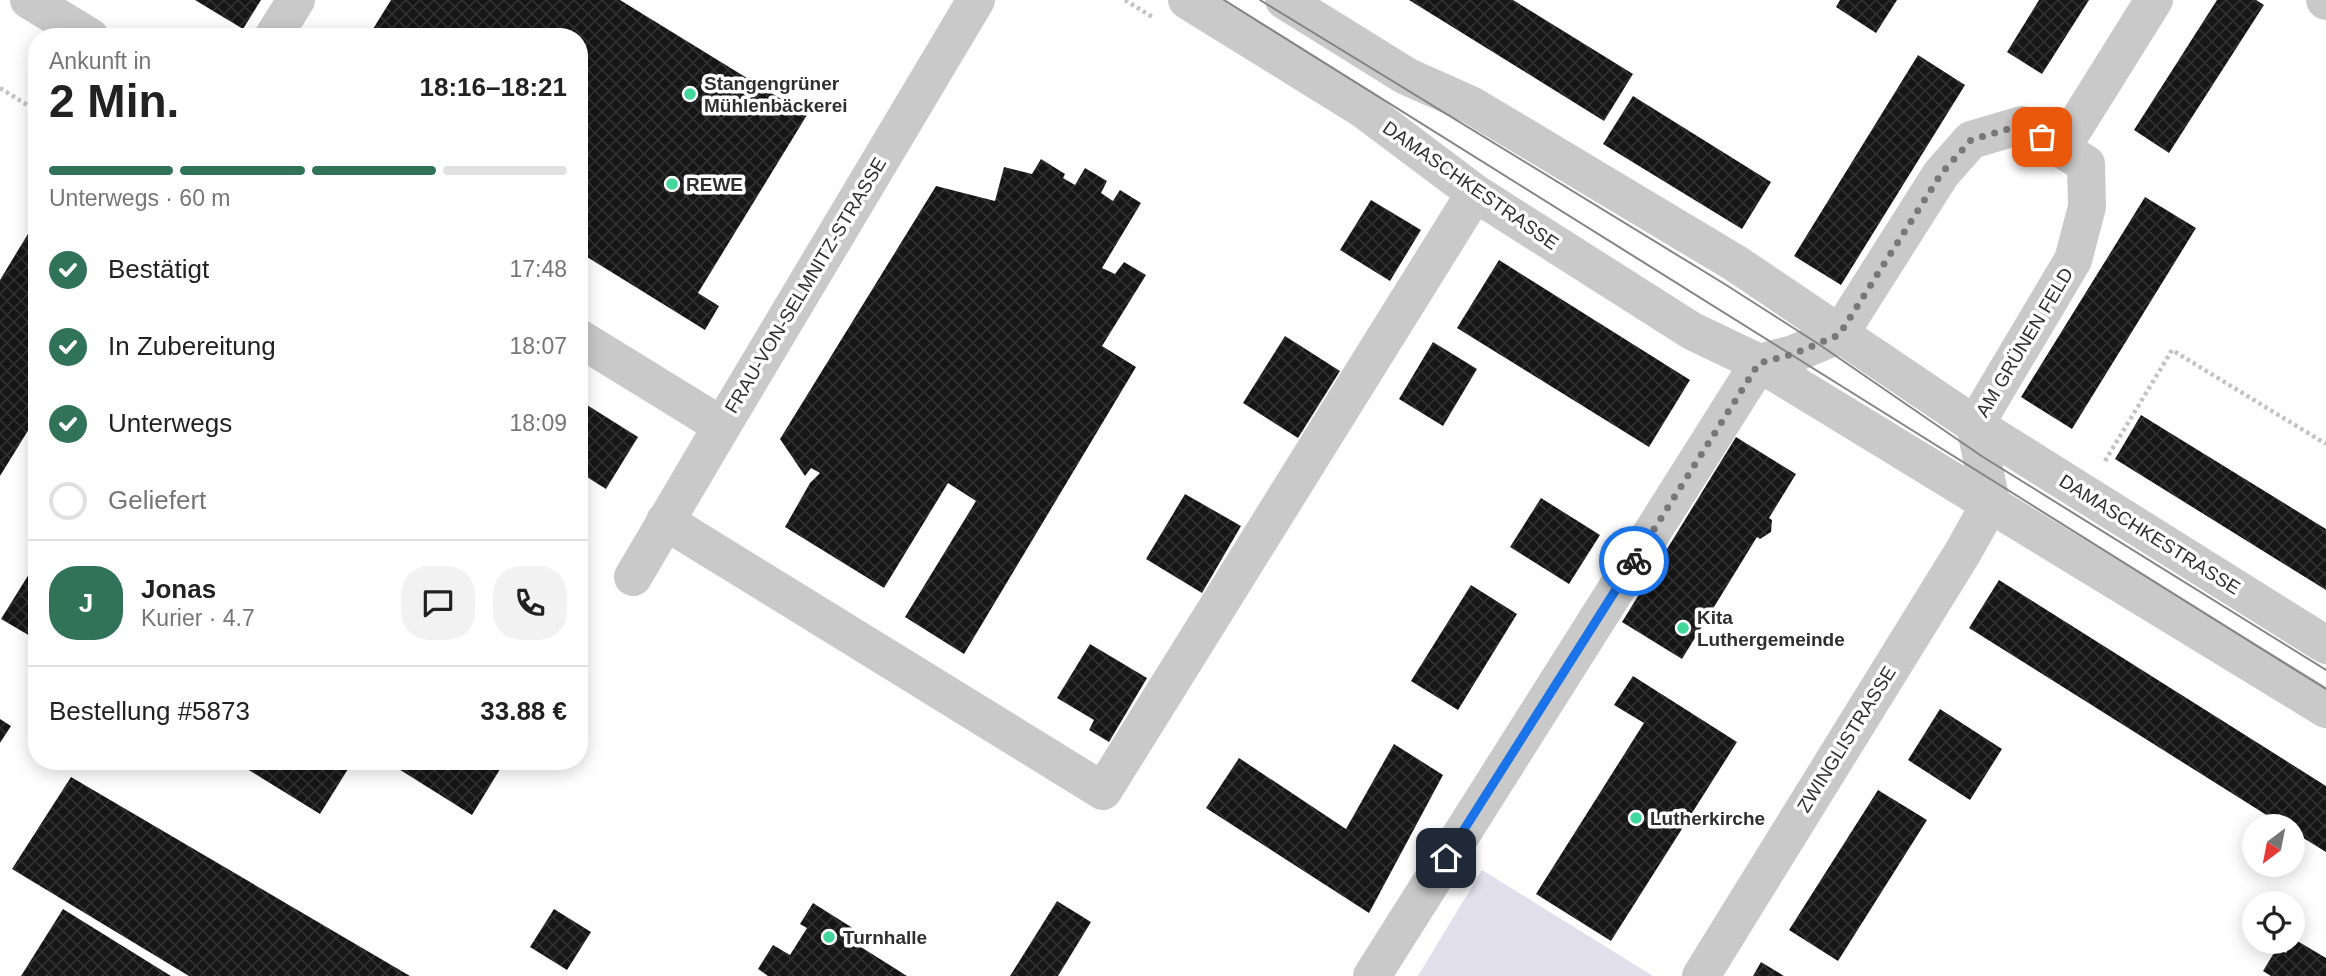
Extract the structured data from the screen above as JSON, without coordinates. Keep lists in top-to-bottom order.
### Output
{
  "streets": {
    "street": [
      "DAMASCHKESTRASSE",
      "FRAU-VON-SELMNITZ-STRASSE",
      "AM GRÜNEN FELD",
      "ZWINGLISTRASSE"
    ]
  },
  "crossings": [
    ["DAMASCHKESTRASSE", "AM GRÜNEN FELD"],
    ["DAMASCHKESTRASSE", "ZWINGLISTRASSE"]
  ],
  "places": [
    "Stangengrüner Mühlenbäckerei",
    "REWE",
    "Kita Luthergemeinde",
    "Lutherkirche",
    "Turnhalle"
  ],
  "north": "bottom left",
  "page": {
    "heading": ["2 Min.", "Ankunft in", "18:16–18:21"],
    "panel": [
      "Jonas",
      "Kurier · 4.7",
      "Bestellung #5873",
      "33.88 €"
    ],
    "bar": "Unterwegs · 60 m",
    "list": [
      ["Bestätigt", "17:48"],
      ["In Zubereitung", "18:07"],
      ["Unterwegs", "18:09"],
      "Geliefert"
    ],
    "round": "J"
  }
}
